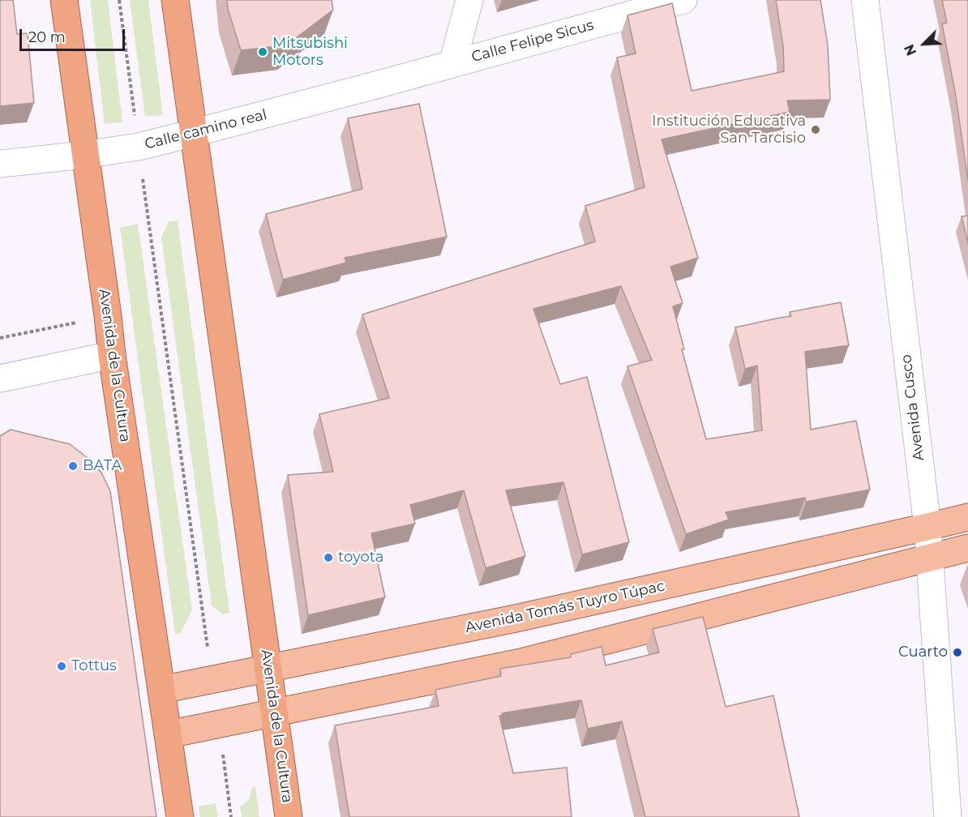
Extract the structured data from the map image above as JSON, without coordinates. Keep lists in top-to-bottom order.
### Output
{
  "streets": {
    "highway": ["Avenida de la Cultura"],
    "main road": ["Avenida Tomás Tuyro Túpac"],
    "street": ["Calle Felipe Sicus", "Calle camino real", "Avenida Cusco"]
  },
  "crossings": [
    ["Calle Felipe Sicus", "Calle camino real"],
    ["Calle camino real", "Avenida de la Cultura"],
    ["Avenida de la Cultura", "Avenida Tomás Tuyro Túpac"],
    ["Avenida Cusco", "Avenida Tomás Tuyro Túpac"]
  ],
  "places": [
    "Mitsubishi Motors",
    "Institución Educativa San Tarcisio",
    "BATA",
    "toyota",
    "Cuarto",
    "Tottus"
  ],
  "scale_bar": "20 m",
  "north": "bottom left"
}
